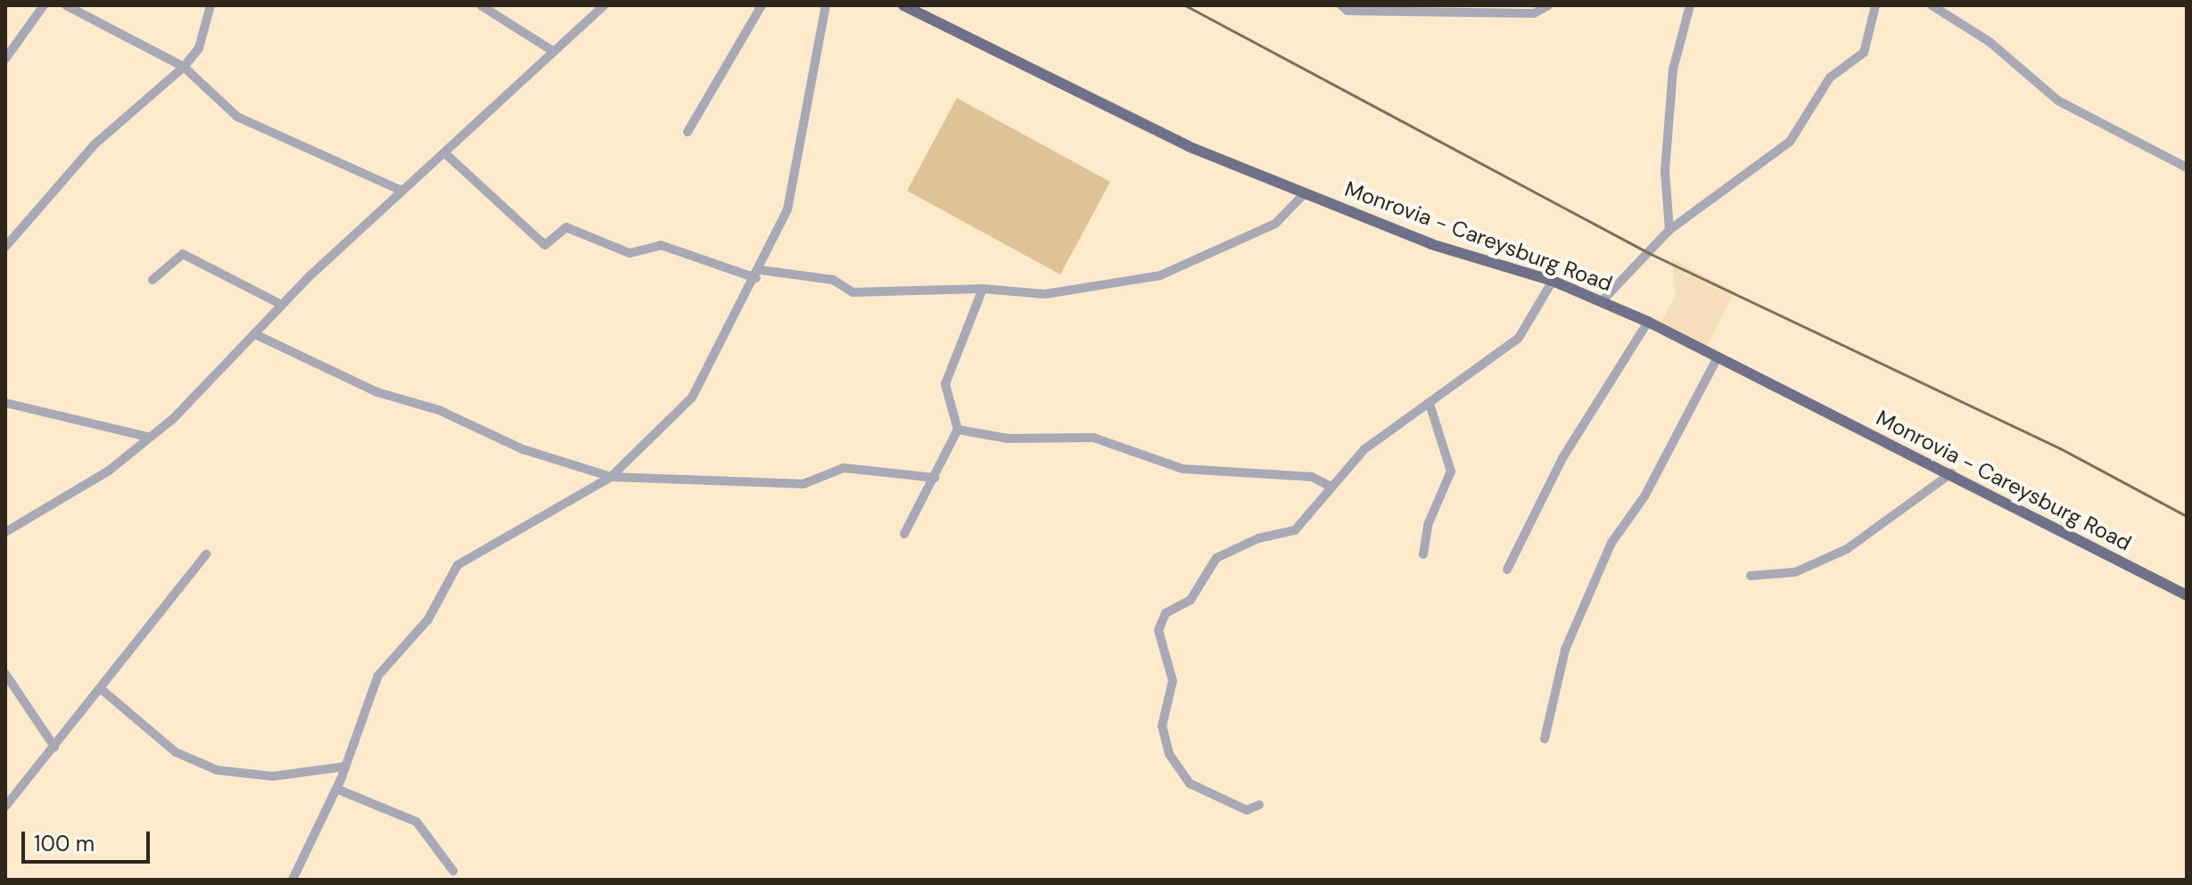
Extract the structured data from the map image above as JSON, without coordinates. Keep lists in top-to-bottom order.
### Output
{
  "streets": {
    "main road": ["Monrovia - Careysburg Road"]
  },
  "scale_bar": "100 m"
}
